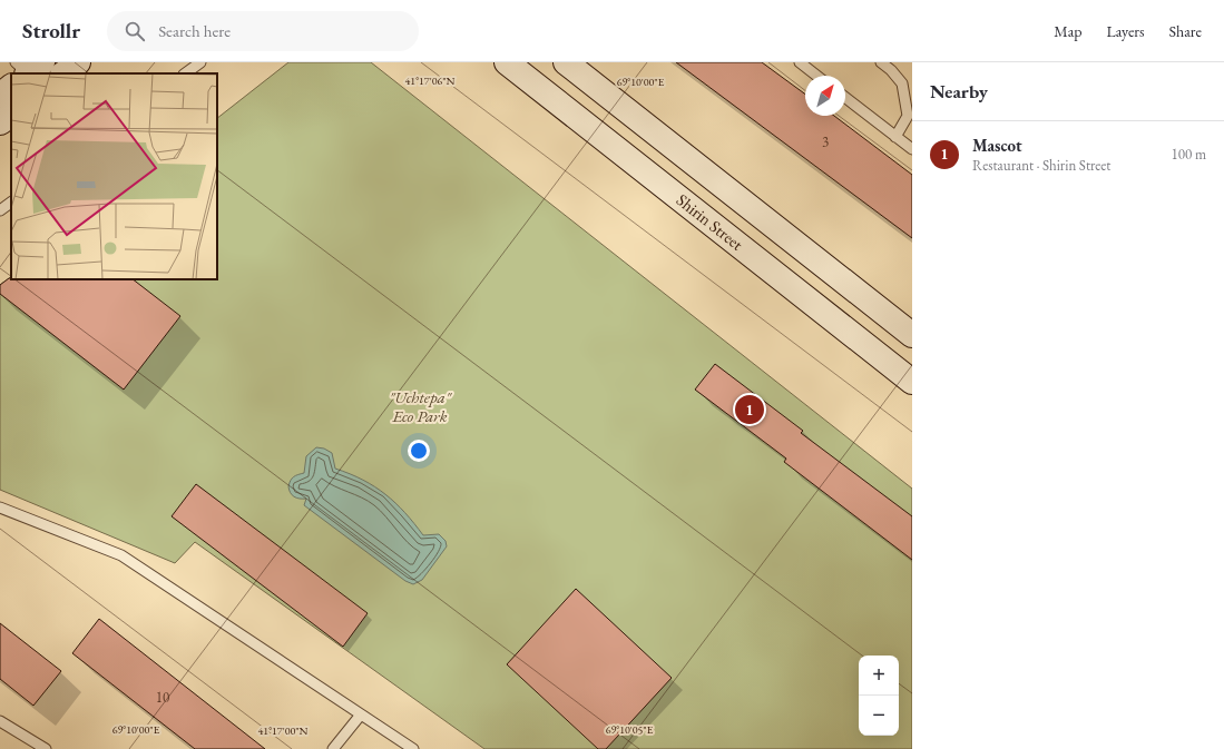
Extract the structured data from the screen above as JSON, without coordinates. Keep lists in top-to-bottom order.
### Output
{
  "streets": {
    "main road": ["Shirin Street"]
  },
  "parks": ["\"Uchtepa\" Eco Park"],
  "house_numbers": ["3", "10"],
  "north": "top right",
  "page": {
    "header": "Strollr",
    "search": "Search here",
    "nav": ["Map", "Layers", "Share"],
    "heading": "Nearby",
    "list": [
      {
        "mark": "1",
        "name": "Mascot",
        "note": "Restaurant · Shirin Street",
        "value": "100 m"
      }
    ],
    "pins": "1",
    "map_buttons": ["+", "−"]
  },
  "coordinates": [
    "41°17'06\"N",
    "69°10'00\"E",
    "69°10'05\"E",
    "41°17'00\"N"
  ]
}
